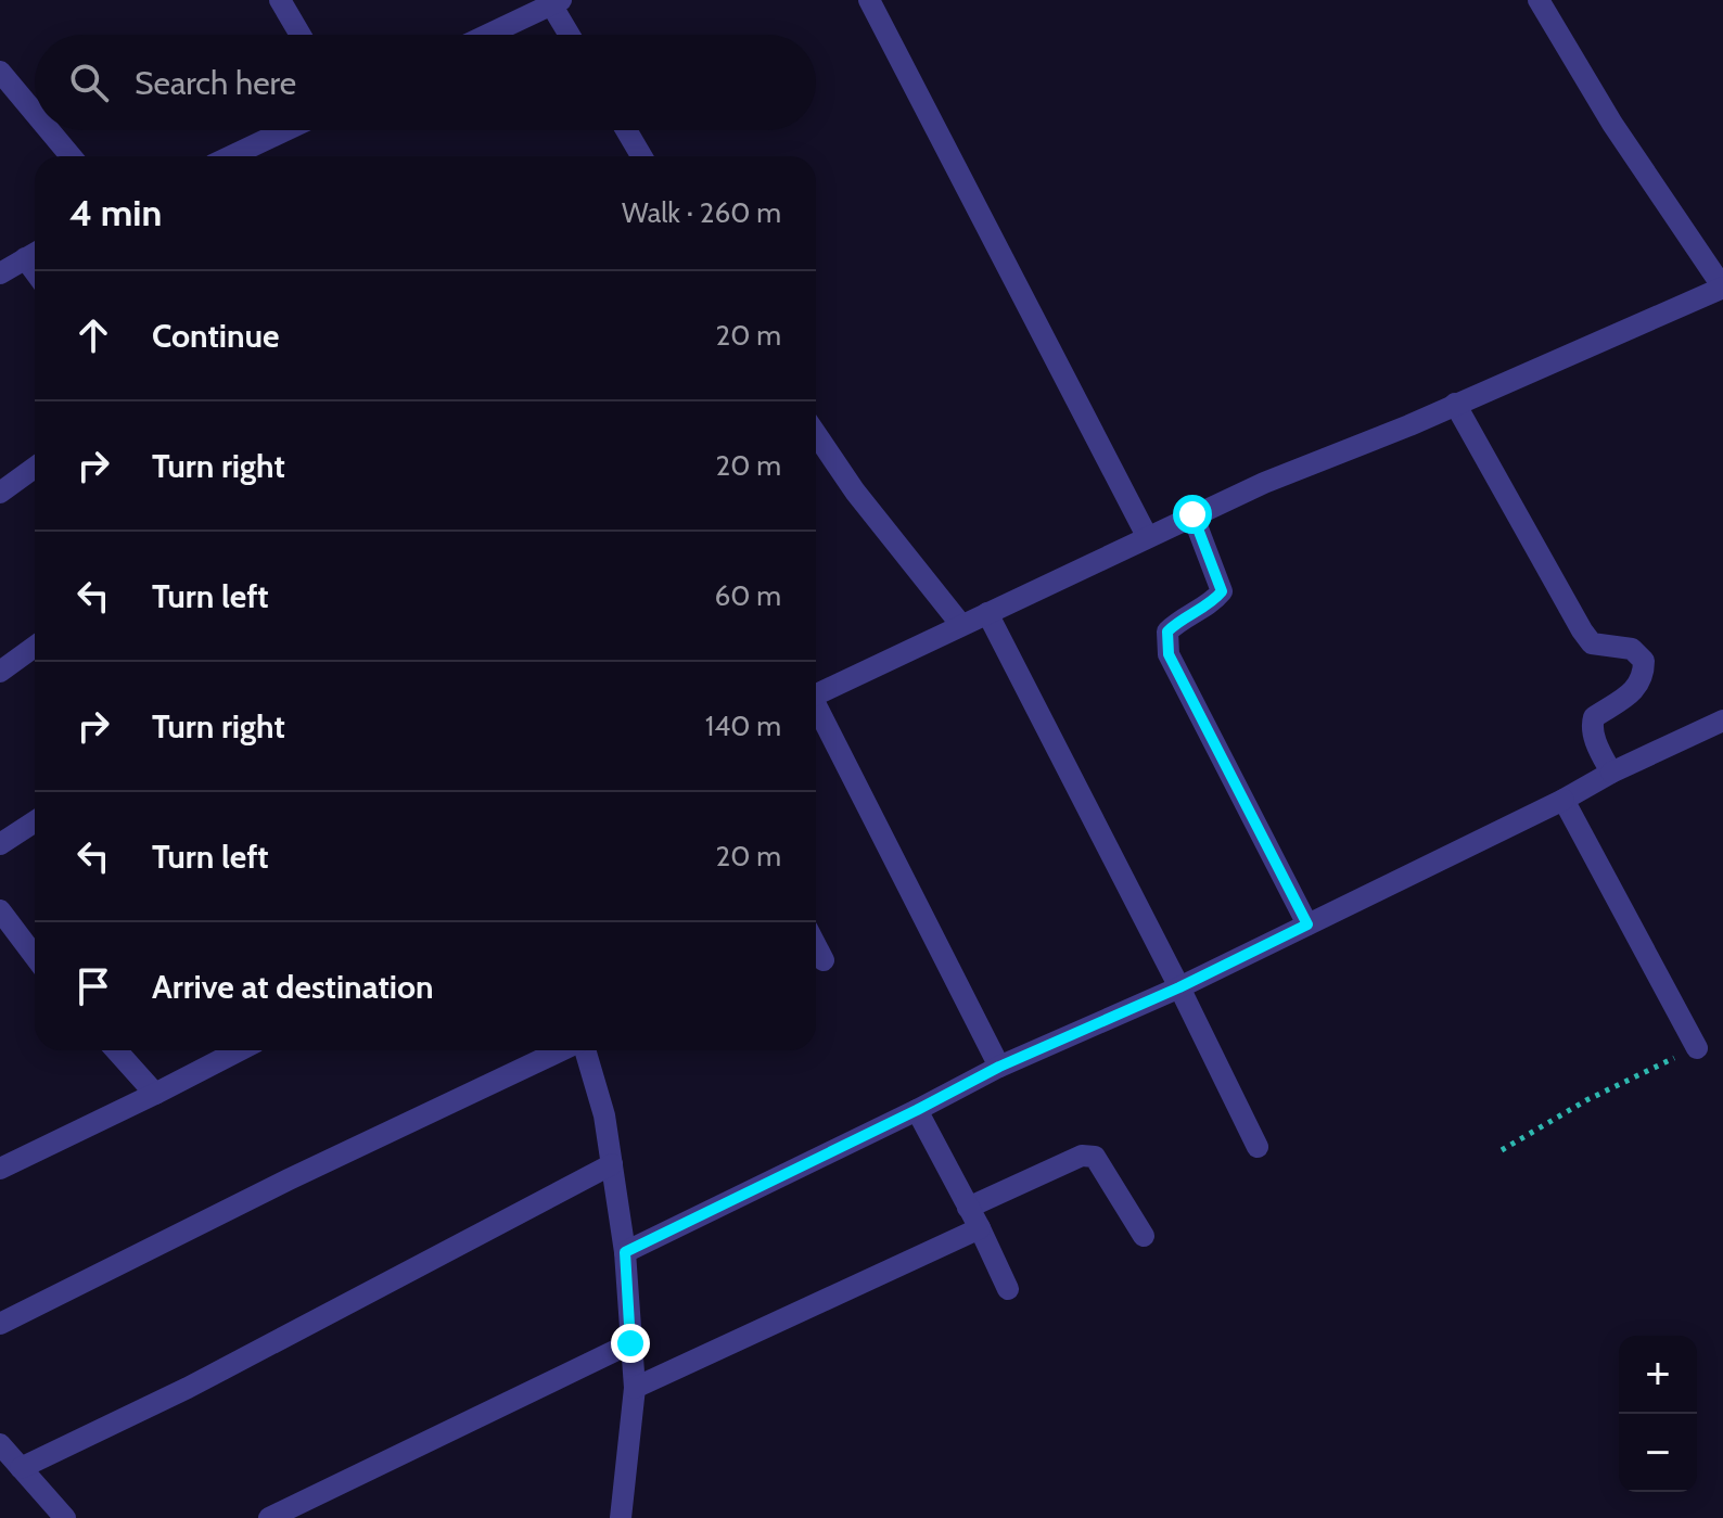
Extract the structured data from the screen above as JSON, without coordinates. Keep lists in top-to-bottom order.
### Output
{
  "page": {
    "search": "Search here",
    "heading": ["4 min", "Walk · 260 m"],
    "list": [
      ["Continue", "20 m"],
      ["Turn right", "20 m"],
      ["Turn left", "60 m"],
      ["Turn right", "140 m"],
      ["Turn left", "20 m"],
      "Arrive at destination"
    ],
    "map_buttons": ["+", "−"]
  }
}
